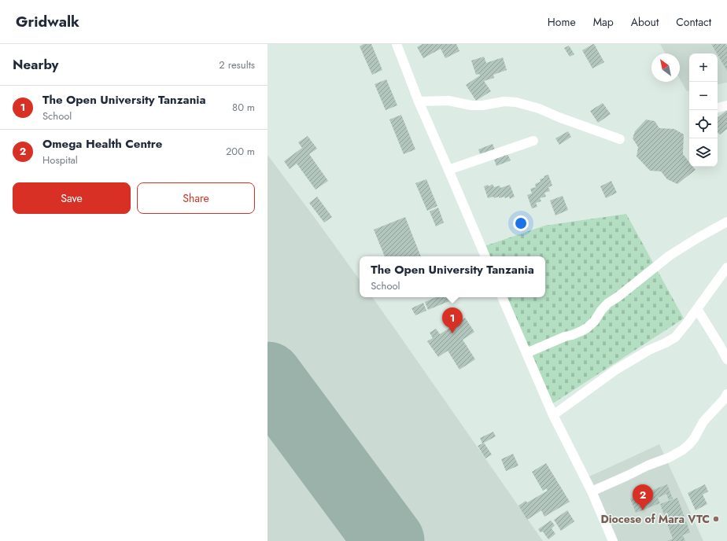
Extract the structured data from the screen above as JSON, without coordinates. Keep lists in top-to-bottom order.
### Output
{
  "places": ["Diocese of Mara VTC"],
  "north": "top left",
  "page": {
    "header": "Gridwalk",
    "nav": [
      "Home",
      "Map",
      "About",
      "Contact"
    ],
    "heading": ["Nearby", "2 results"],
    "map_buttons": ["+", "−"],
    "list": [
      {
        "mark": "1",
        "name": "The Open University Tanzania",
        "note": "School",
        "value": "80 m"
      },
      {
        "mark": "2",
        "name": "Omega Health Centre",
        "note": "Hospital",
        "value": "200 m"
      }
    ],
    "buttons": ["Save", "Share"],
    "popup": ["The Open University Tanzania", "School"],
    "pins": ["1", "2"]
  }
}
